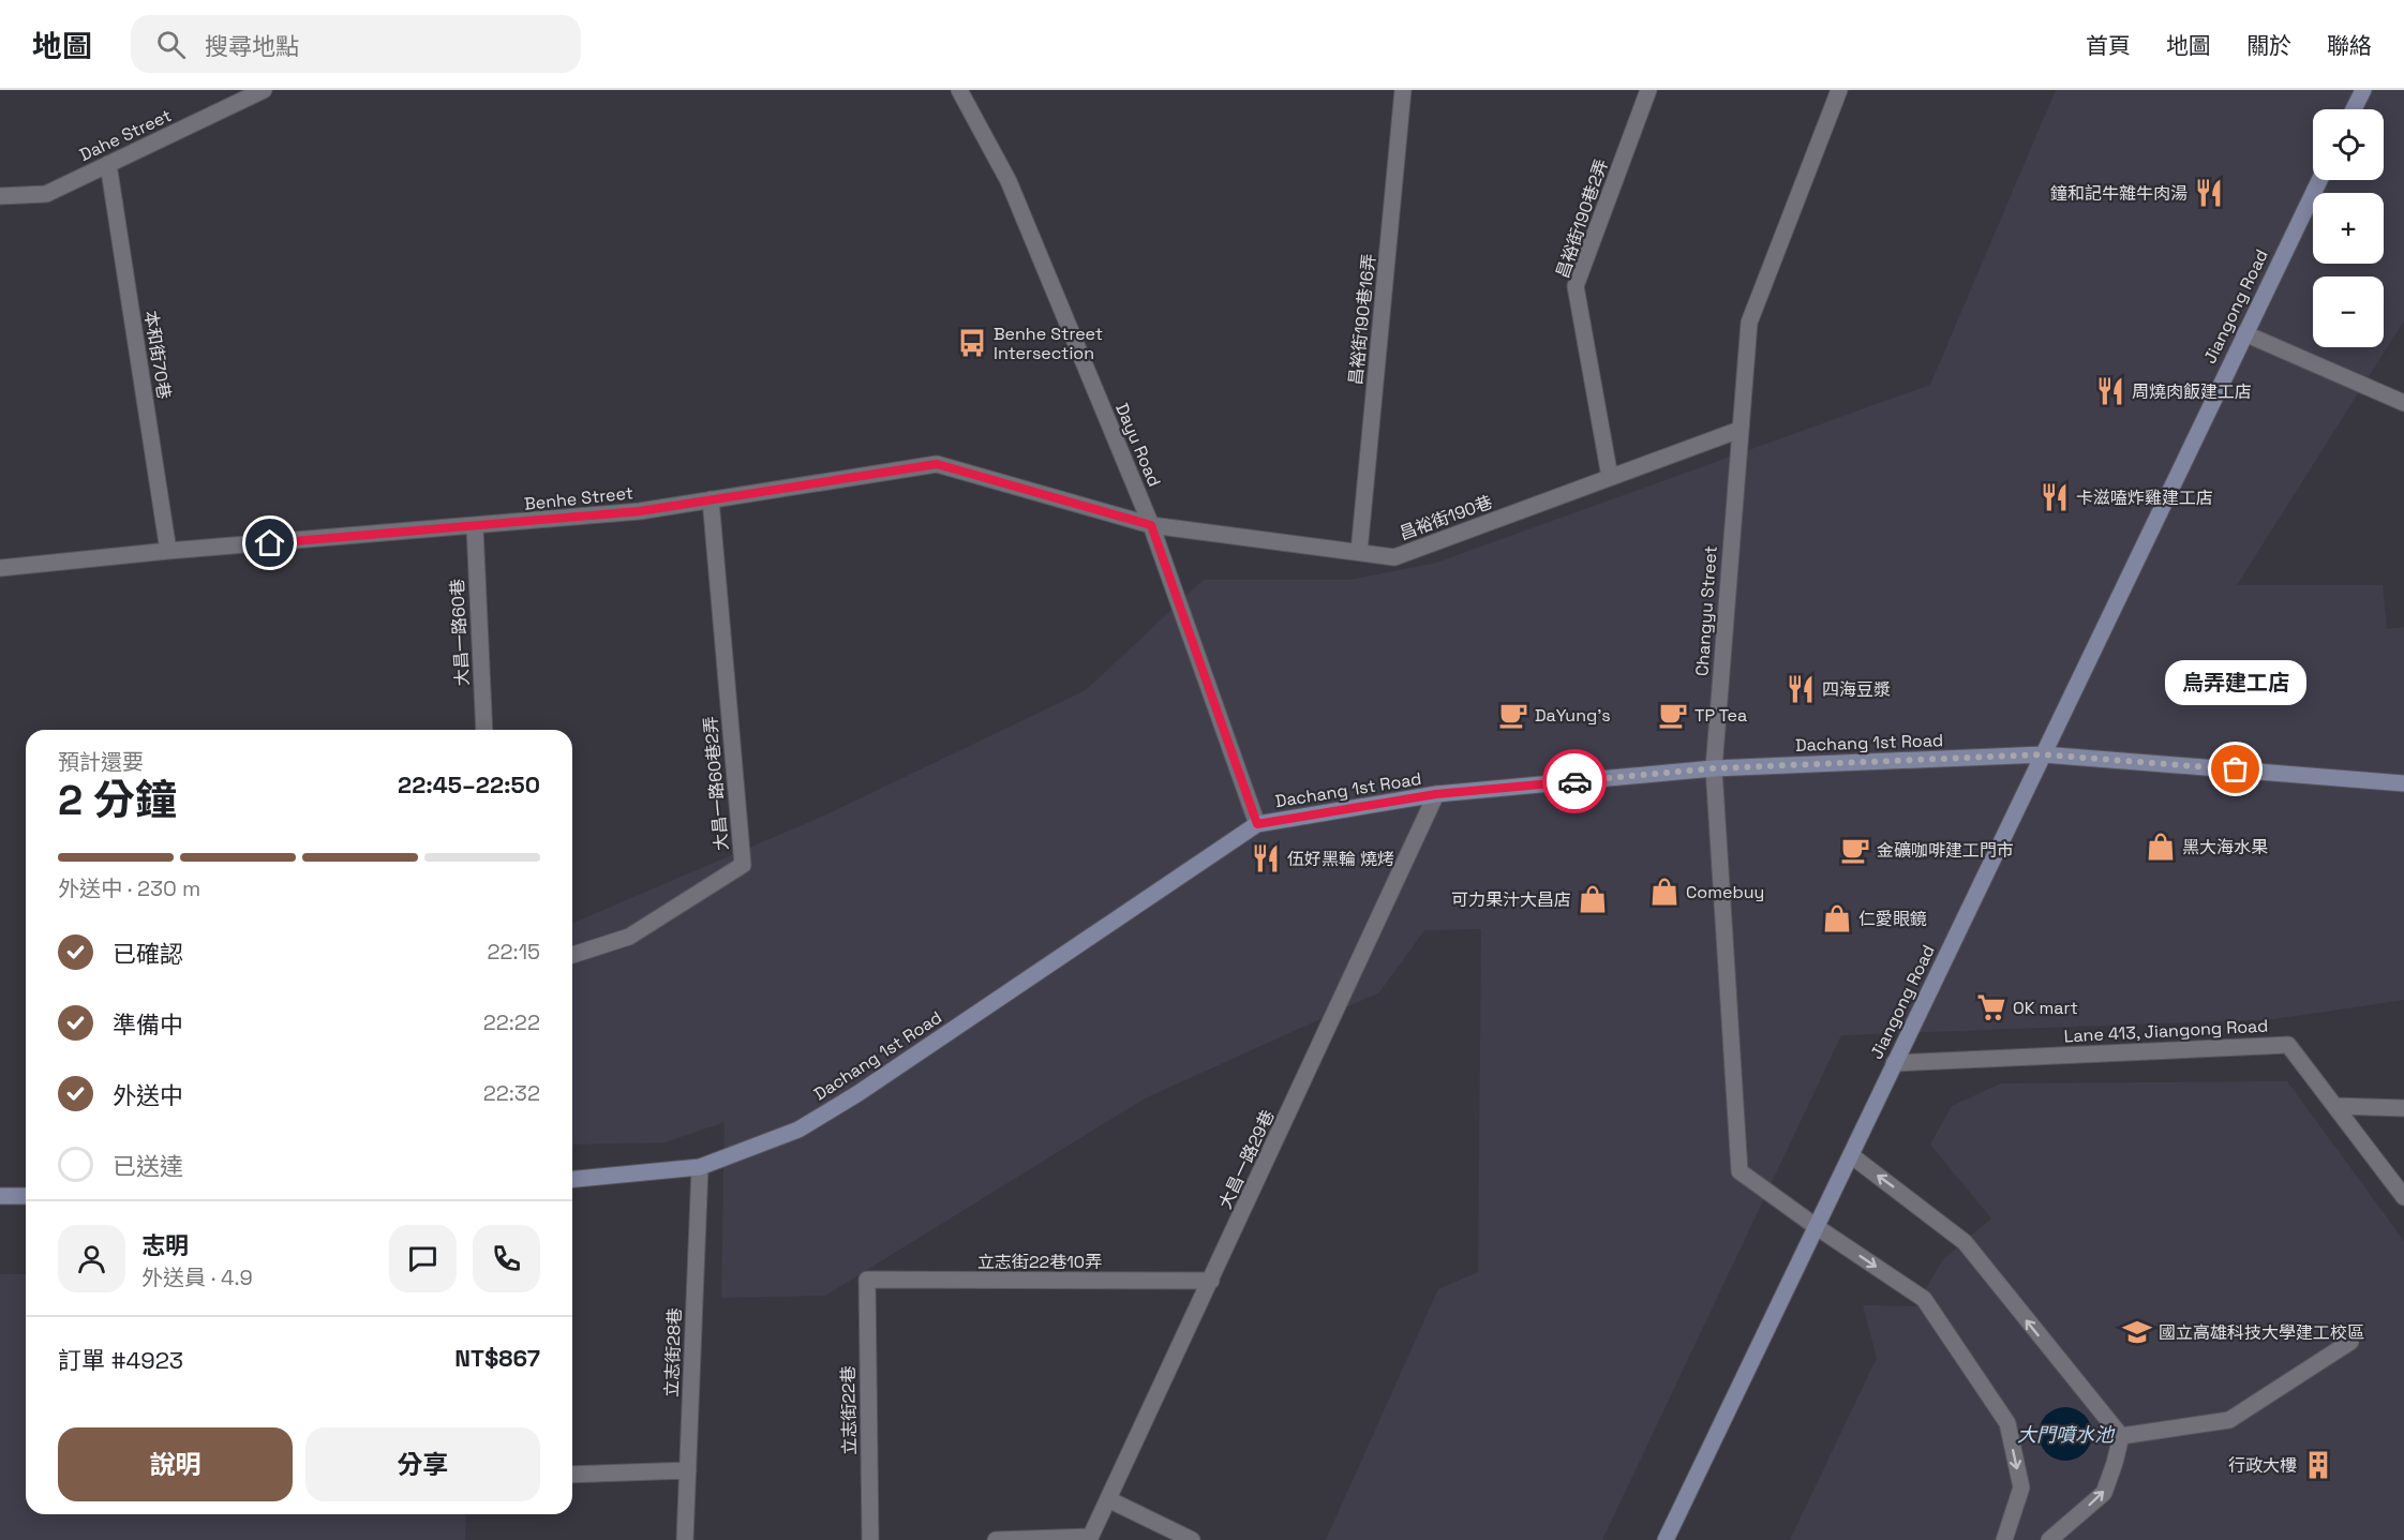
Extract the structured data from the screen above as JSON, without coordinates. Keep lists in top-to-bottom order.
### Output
{
  "streets": {
    "street": [
      "Dahe Street",
      "昌裕街190巷2弄",
      "Jiangong Road",
      "昌裕街190巷16弄",
      "本和街70巷",
      "Dayu Road",
      "Benhe Street",
      "昌裕街190巷",
      "Changyu Street",
      "大昌一路60巷",
      "Dachang 1st Road",
      "大昌一路60巷2弄",
      "Lane 413, Jiangong Road",
      "大昌一路29巷",
      "立志街22巷10弄",
      "立志街28巷",
      "立志街22巷"
    ]
  },
  "crossings": [
    ["Dahe Street", "本和街70巷"],
    ["昌裕街190巷2弄", "昌裕街190巷"],
    ["Jiangong Road", "Changyu Street"],
    ["Jiangong Road", "Dachang 1st Road"],
    ["Jiangong Road", "Lane 413, Jiangong Road"],
    ["昌裕街190巷16弄", "昌裕街190巷"],
    ["本和街70巷", "Benhe Street"],
    ["Dayu Road", "Benhe Street"],
    ["Dayu Road", "昌裕街190巷"],
    ["Dayu Road", "Dachang 1st Road"],
    ["Benhe Street", "昌裕街190巷"],
    ["Benhe Street", "大昌一路60巷"],
    ["Benhe Street", "大昌一路60巷2弄"],
    ["昌裕街190巷", "Changyu Street"],
    ["Changyu Street", "Dachang 1st Road"],
    ["Dachang 1st Road", "大昌一路29巷"],
    ["Dachang 1st Road", "立志街28巷"],
    ["大昌一路29巷", "立志街22巷10弄"],
    ["立志街22巷10弄", "立志街22巷"]
  ],
  "water": ["大門噴水池"],
  "places": {
    "restaurant": [
      "鐘和記牛雜牛肉湯",
      "周燒肉飯建工店",
      "卡滋嗑炸雞建工店",
      "四海豆漿",
      "伍好黑輪 燒烤"
    ],
    "bus stop": ["Benhe Street Intersection"],
    "cafe": ["DaYung's", "TP Tea", "金礦咖啡建工門市"],
    "other": ["烏弄建工店"],
    "shop": [
      "黑大海水果",
      "Comebuy",
      "可力果汁大昌店",
      "仁愛眼鏡"
    ],
    "supermarket": ["OK mart"],
    "school or university": ["國立高雄科技大學建工校區"],
    "building": ["行政大樓"]
  },
  "page": {
    "header": "地圖",
    "search": "搜尋地點",
    "nav": [
      "首頁",
      "地圖",
      "關於",
      "聯絡"
    ],
    "map_buttons": ["+", "−"],
    "bubble": "烏弄建工店",
    "heading": ["2 分鐘", "預計還要", "22:45–22:50"],
    "panel": [
      "志明",
      "外送員 · 4.9",
      "訂單 #4923",
      "NT$867"
    ],
    "bar": "外送中 · 230 m",
    "list": [
      ["已確認", "22:15"],
      ["準備中", "22:22"],
      ["外送中", "22:32"],
      "已送達"
    ],
    "buttons": ["說明", "分享"]
  }
}
